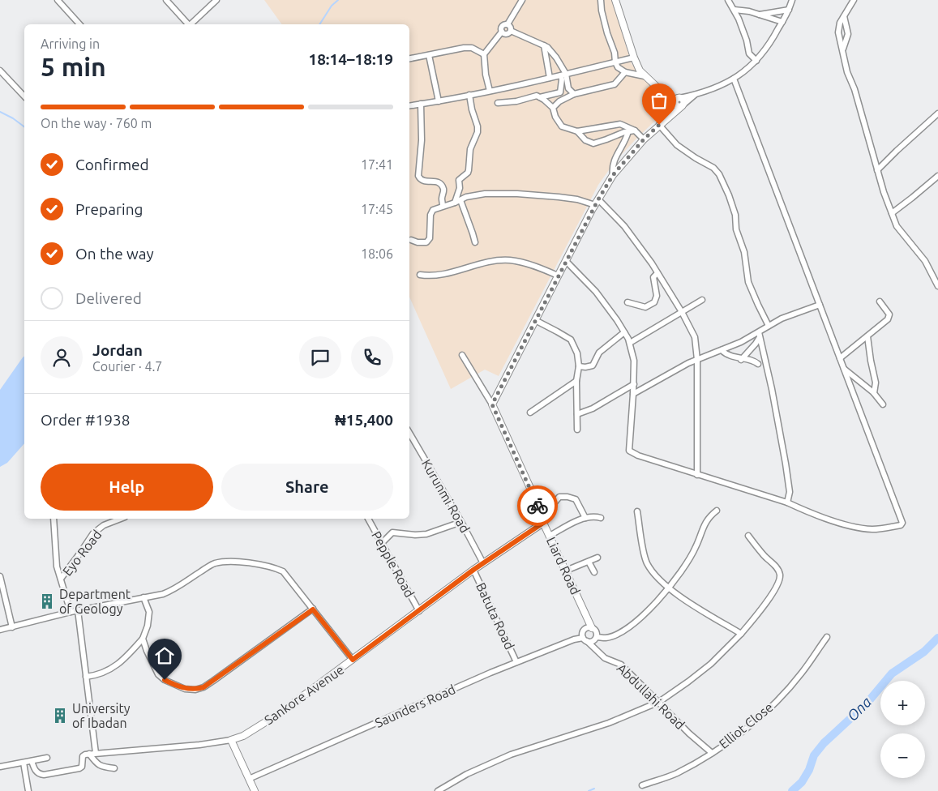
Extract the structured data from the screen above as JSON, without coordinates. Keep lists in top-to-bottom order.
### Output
{
  "streets": {
    "street": [
      "Kurunmi Road",
      "Eyo Road",
      "Pepple Road",
      "Liard Road",
      "Batuta Road",
      "Sankore Avenue",
      "Abdullahi Road",
      "Saunders Road",
      "Elliot Close"
    ]
  },
  "crossings": [
    ["Kurunmi Road", "Sankore Avenue"],
    ["Pepple Road", "Sankore Avenue"],
    ["Liard Road", "Sankore Avenue"],
    ["Liard Road", "Abdullahi Road"],
    ["Liard Road", "Saunders Road"],
    ["Batuta Road", "Sankore Avenue"],
    ["Batuta Road", "Saunders Road"],
    ["Abdullahi Road", "Saunders Road"],
    ["Abdullahi Road", "Elliot Close"]
  ],
  "water": ["Ona"],
  "places": {
    "building": ["Department of Geology", "University of Ibadan"]
  },
  "page": {
    "heading": ["5 min", "Arriving in", "18:14–18:19"],
    "panel": [
      "Jordan",
      "Courier · 4.7",
      "Order #1938",
      "₦15,400"
    ],
    "bar": "On the way · 760 m",
    "list": [
      ["Confirmed", "17:41"],
      ["Preparing", "17:45"],
      ["On the way", "18:06"],
      "Delivered"
    ],
    "buttons": ["Help", "Share"],
    "map_buttons": ["+", "−"]
  }
}
